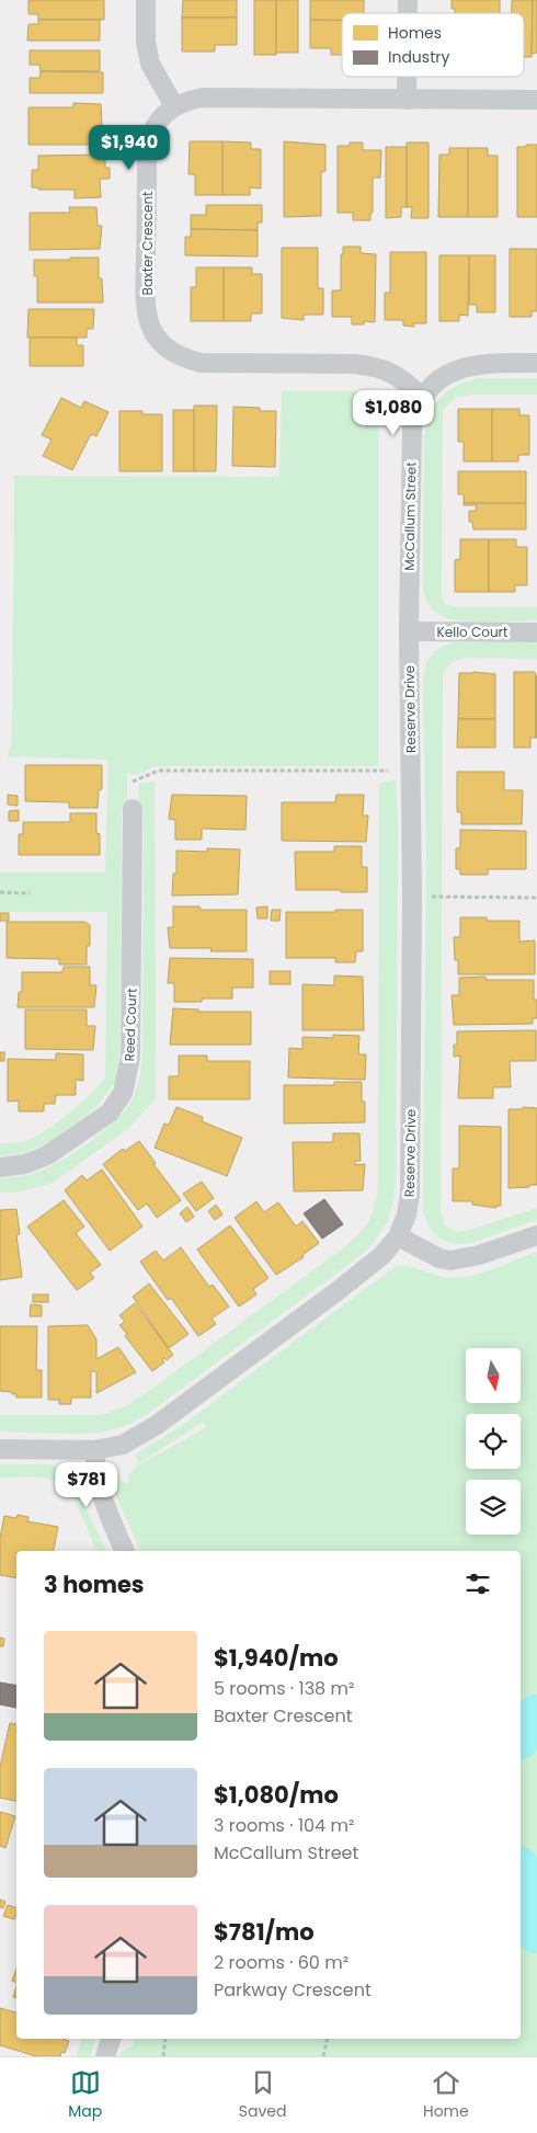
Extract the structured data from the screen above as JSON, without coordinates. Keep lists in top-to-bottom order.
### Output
{
  "streets": {
    "street": [
      "Baxter Crescent",
      "McCallum Street",
      "Kello Court",
      "Reserve Drive",
      "Reed Court"
    ]
  },
  "crossings": [
    ["Baxter Crescent", "McCallum Street"],
    ["McCallum Street", "Kello Court"],
    ["McCallum Street", "Reserve Drive"],
    ["Kello Court", "Reserve Drive"]
  ],
  "legend": ["Homes", "Industry"],
  "north": "bottom",
  "page": {
    "price": ["$1,940", "$1,080", "$781"],
    "heading": "3 homes",
    "list": [
      {
        "name": "$1,940/mo",
        "note": "5 rooms · 138 m² · Baxter Crescent"
      },
      {
        "name": "$1,080/mo",
        "note": "3 rooms · 104 m² · McCallum Street"
      },
      {
        "name": "$781/mo",
        "note": "2 rooms · 60 m² · Parkway Crescent"
      }
    ],
    "tabs": ["Map", "Saved", "Home"]
  }
}
